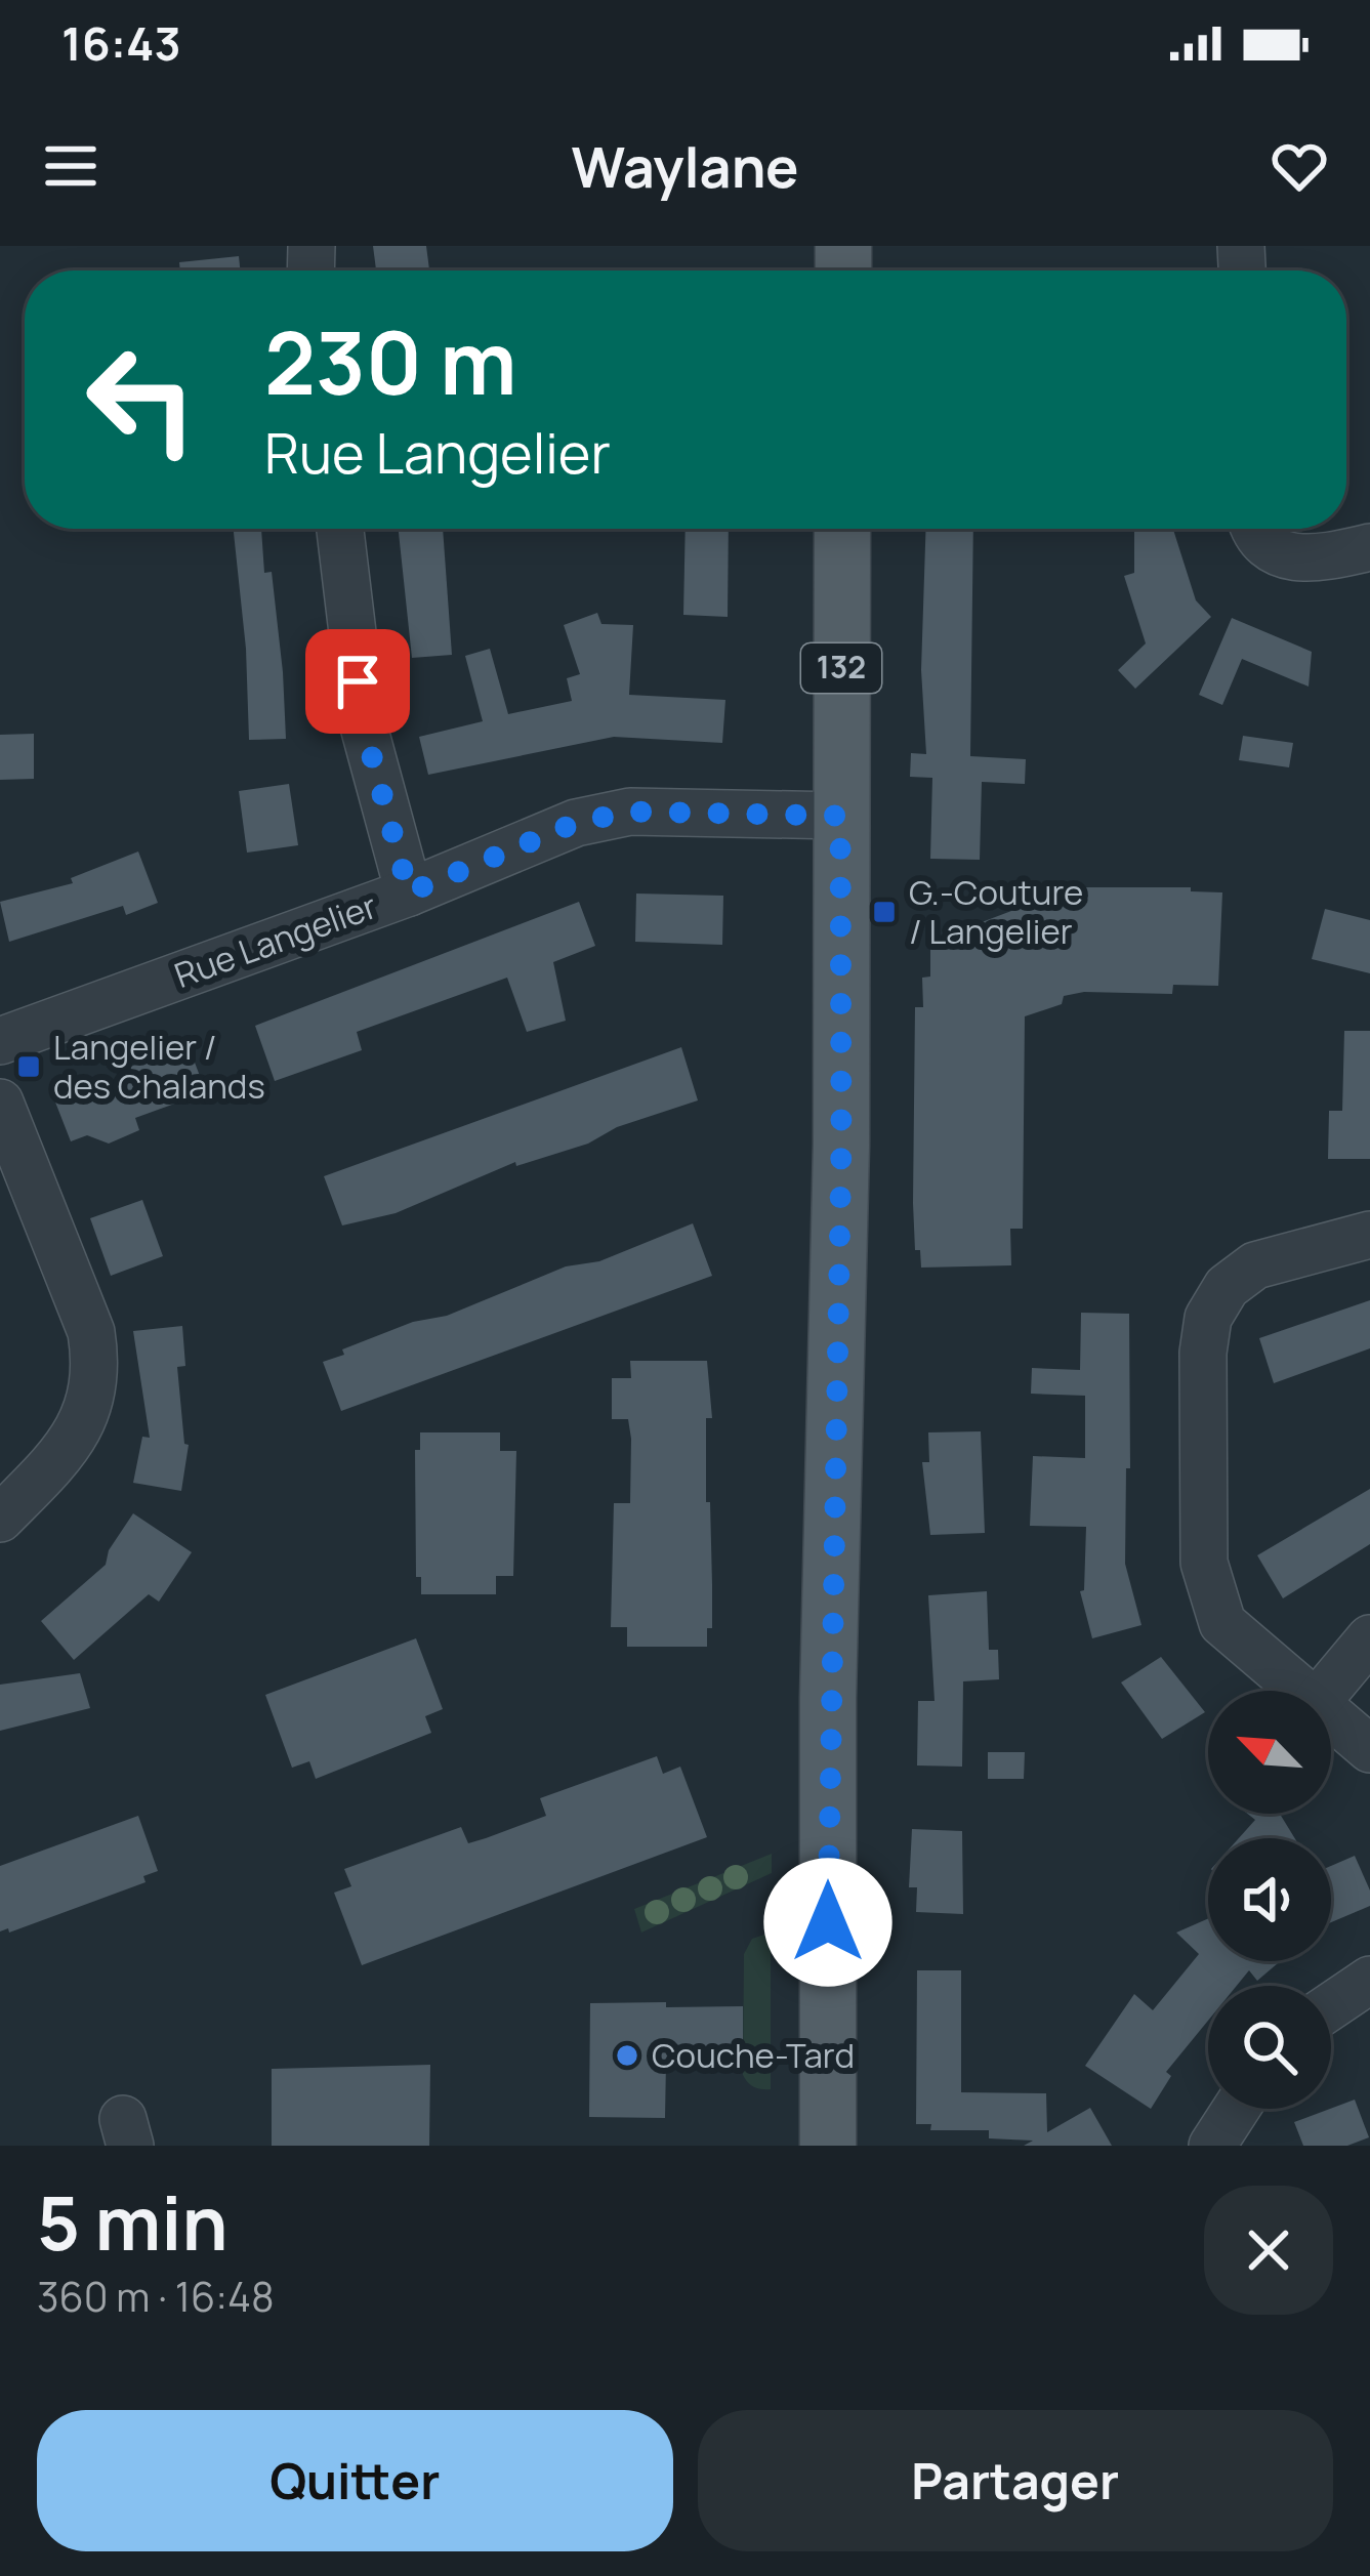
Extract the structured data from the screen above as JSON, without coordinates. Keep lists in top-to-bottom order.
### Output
{
  "streets": {
    "main road": ["132"],
    "street": ["Rue Langelier"]
  },
  "crossings": [
    ["132", "Rue Langelier"]
  ],
  "places": {
    "transit": ["G.-Couture / Langelier", "Langelier / des Chalands"],
    "other": ["Couche-Tard"]
  },
  "north": "top left",
  "page": {
    "status": "16:43",
    "header": "Waylane",
    "turn": ["230 m", "Rue Langelier"],
    "heading": ["5 min", "360 m · 16:48"],
    "buttons": ["Quitter", "Partager"]
  }
}
